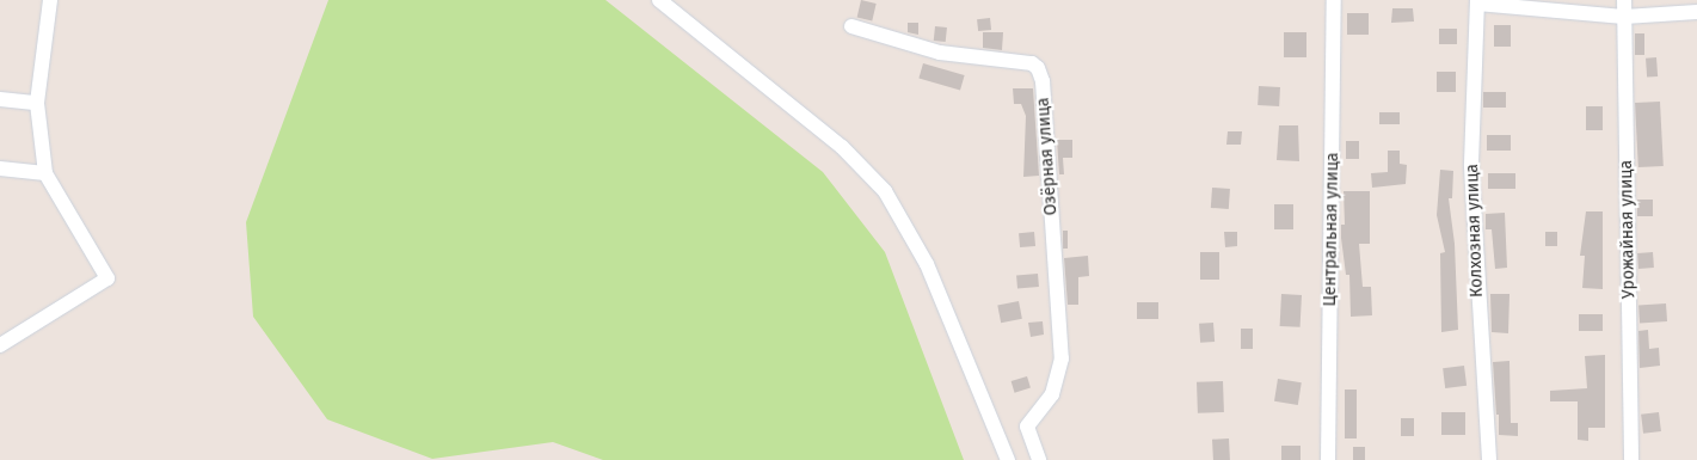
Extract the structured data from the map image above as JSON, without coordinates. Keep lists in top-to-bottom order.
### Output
{
  "streets": {
    "street": [
      "Озёрная улица",
      "Центральная улица",
      "Урожайная улица",
      "Колхозная улица"
    ]
  }
}
